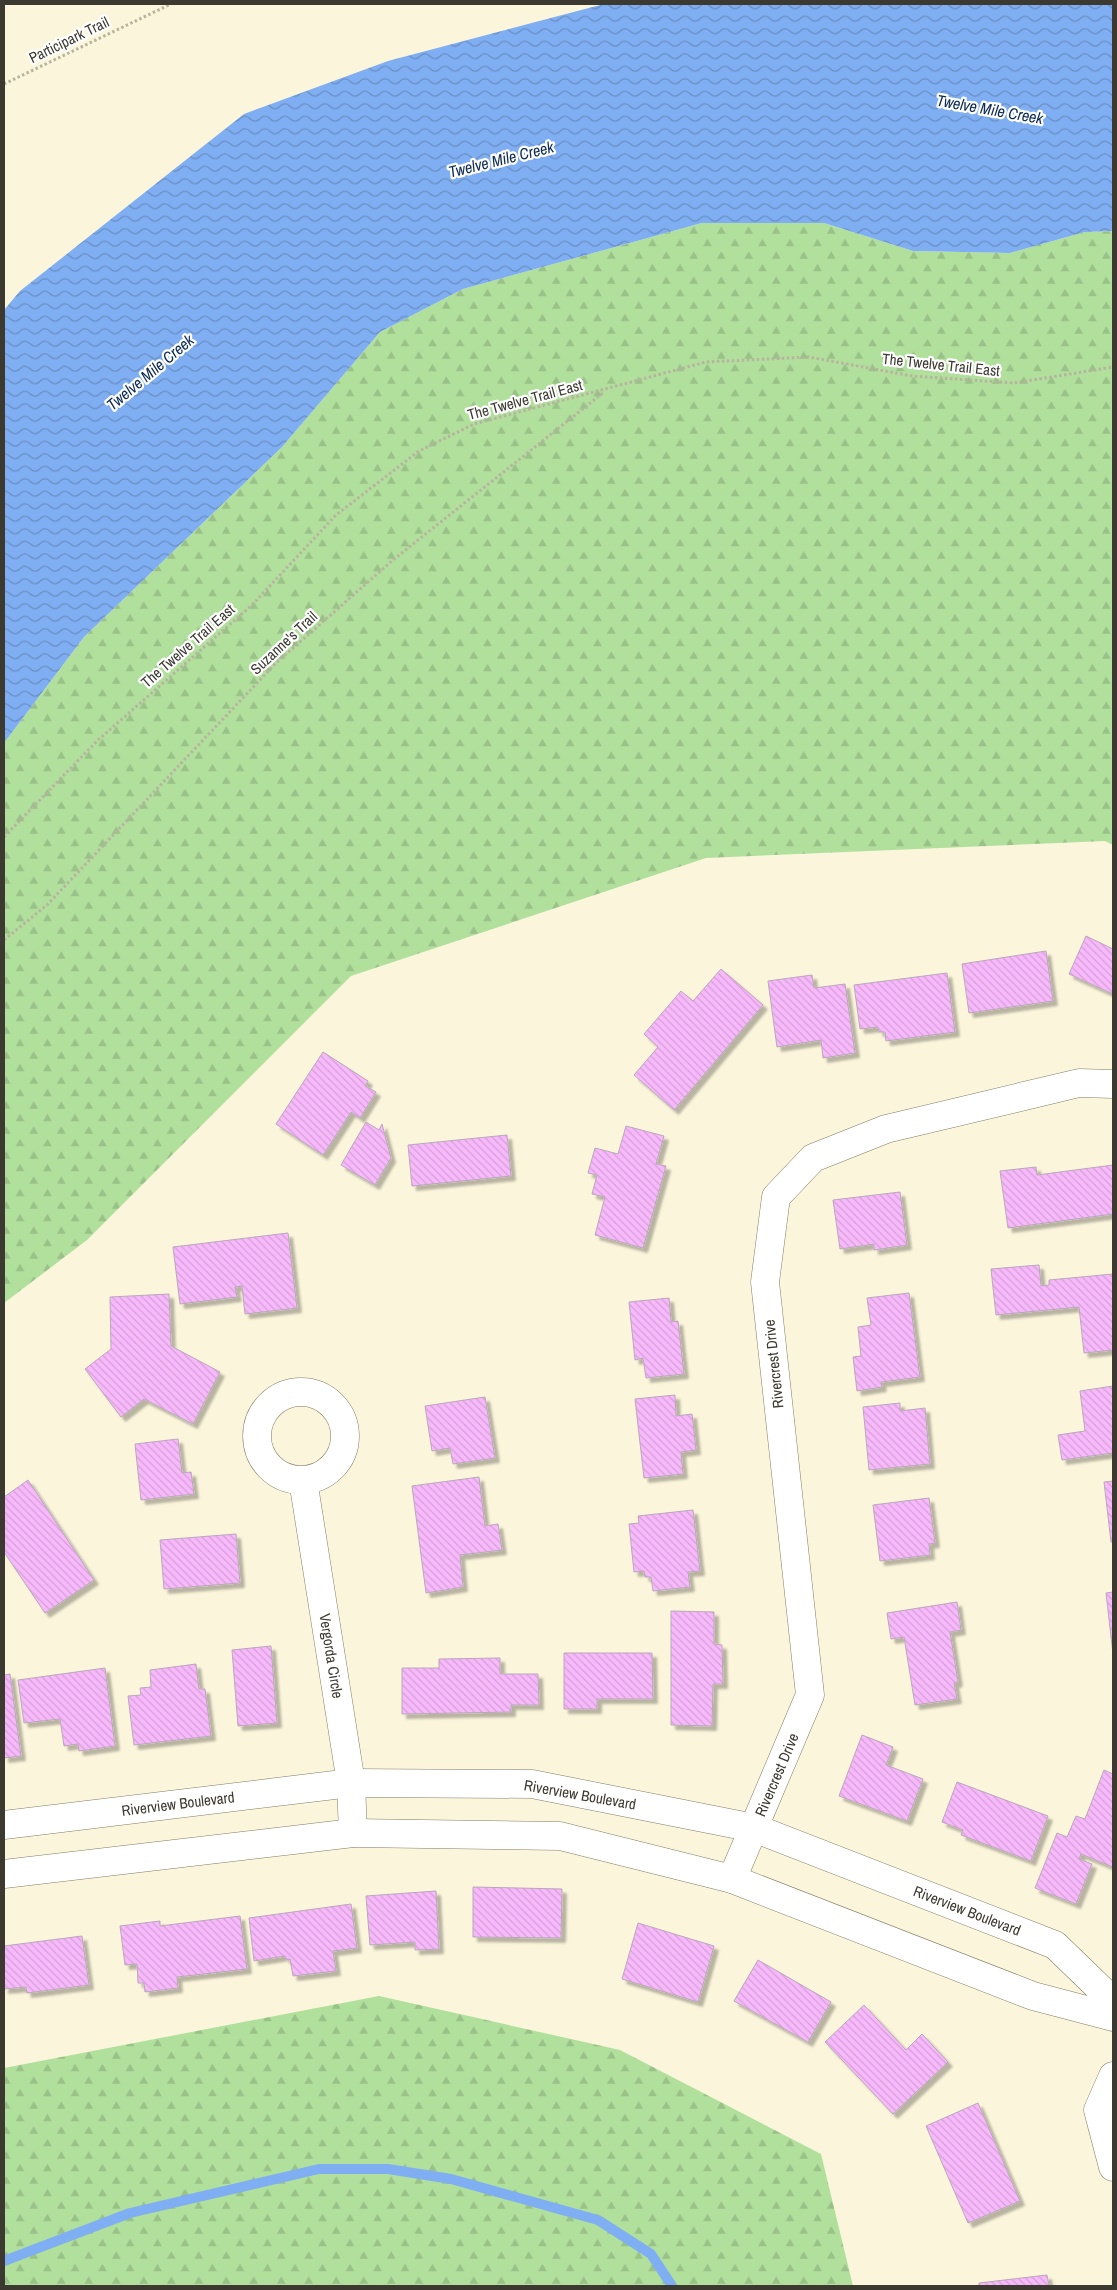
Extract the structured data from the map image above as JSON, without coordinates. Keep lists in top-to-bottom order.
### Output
{
  "streets": {
    "street": ["Rivercrest Drive", "Vergorda Circle", "Riverview Boulevard"],
    "path": ["Participark Trail", "The Twelve Trail East", "Suzanne's Trail"]
  },
  "crossings": [
    ["The Twelve Trail East", "Suzanne's Trail"],
    ["Rivercrest Drive", "Riverview Boulevard"],
    ["Vergorda Circle", "Riverview Boulevard"]
  ],
  "water": ["Twelve Mile Creek"]
}
